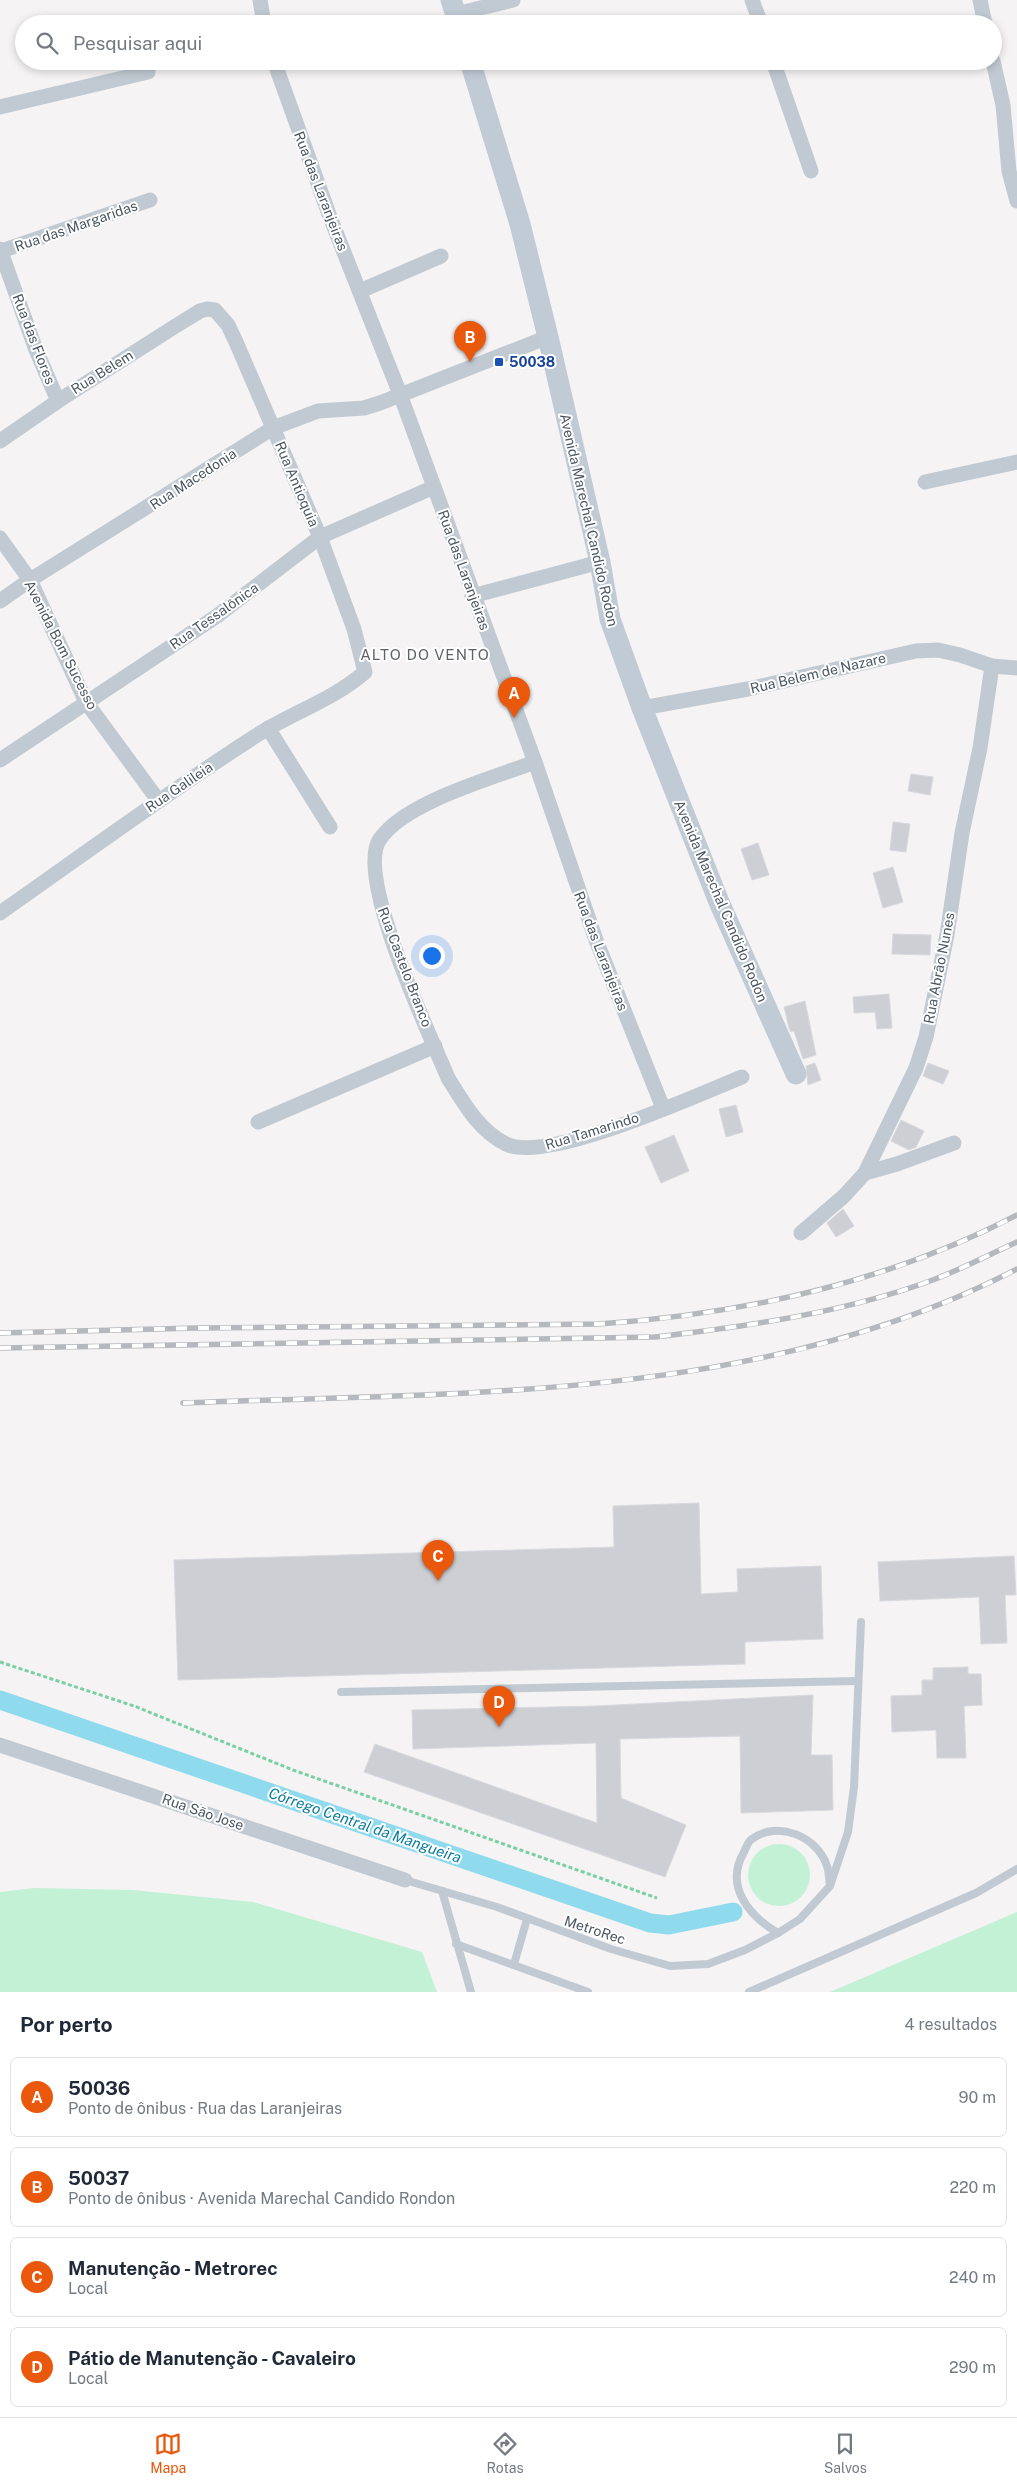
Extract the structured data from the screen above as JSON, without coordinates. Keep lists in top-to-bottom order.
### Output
{
  "streets": {
    "street": [
      "Rua das Laranjeiras",
      "Rua das Margaridas",
      "Rua das Flores",
      "Rua Belem",
      "Rua Macedonia",
      "Rua Antioquia",
      "Avenida Marechal Candido Rodon",
      "Rua Tessalônica",
      "Avenida Bom Sucesso",
      "Rua Belem de Nazare",
      "Rua Galileia",
      "Rua Castelo Branco",
      "Rua Abrão Nunes",
      "Rua Tamarindo",
      "Rua São Jose"
    ],
    "lane": ["MetroRec"]
  },
  "crossings": [
    ["Rua das Laranjeiras", "Rua Macedonia"],
    ["Rua das Laranjeiras", "Rua Tessalônica"],
    ["Rua das Laranjeiras", "Rua Castelo Branco"],
    ["Rua das Laranjeiras", "Rua Tamarindo"],
    ["Rua das Margaridas", "Rua das Flores"],
    ["Rua das Flores", "Rua Belem"],
    ["Rua Belem", "Rua Antioquia"],
    ["Rua Macedonia", "Rua Antioquia"],
    ["Rua Macedonia", "Avenida Marechal Candido Rodon"],
    ["Rua Macedonia", "Avenida Bom Sucesso"],
    ["Rua Antioquia", "Rua Tessalônica"],
    ["Rua Antioquia", "Rua Galileia"],
    ["Avenida Marechal Candido Rodon", "Rua Belem de Nazare"],
    ["Rua Tessalônica", "Avenida Bom Sucesso"],
    ["Avenida Bom Sucesso", "Rua Galileia"],
    ["Rua Belem de Nazare", "Rua Abrão Nunes"],
    ["Rua Castelo Branco", "Rua Tamarindo"],
    ["Rua São Jose", "MetroRec"]
  ],
  "districts": ["ALTO DO VENTO"],
  "water": ["Córrego Central da Mangueira"],
  "places": {
    "transit": ["50038"]
  },
  "page": {
    "search": "Pesquisar aqui",
    "pins": [
      "B",
      "A",
      "C",
      "D"
    ],
    "heading": ["Por perto", "4 resultados"],
    "list": [
      {
        "mark": "A",
        "name": "50036",
        "note": "Ponto de ônibus · Rua das Laranjeiras",
        "value": "90 m"
      },
      {
        "mark": "B",
        "name": "50037",
        "note": "Ponto de ônibus · Avenida Marechal Candido Rondon",
        "value": "220 m"
      },
      {
        "mark": "C",
        "name": "Manutenção - Metrorec",
        "note": "Local",
        "value": "240 m"
      },
      {
        "mark": "D",
        "name": "Pátio de Manutenção - Cavaleiro",
        "note": "Local",
        "value": "290 m"
      }
    ],
    "nav": ["Mapa", "Rotas", "Salvos"]
  }
}
